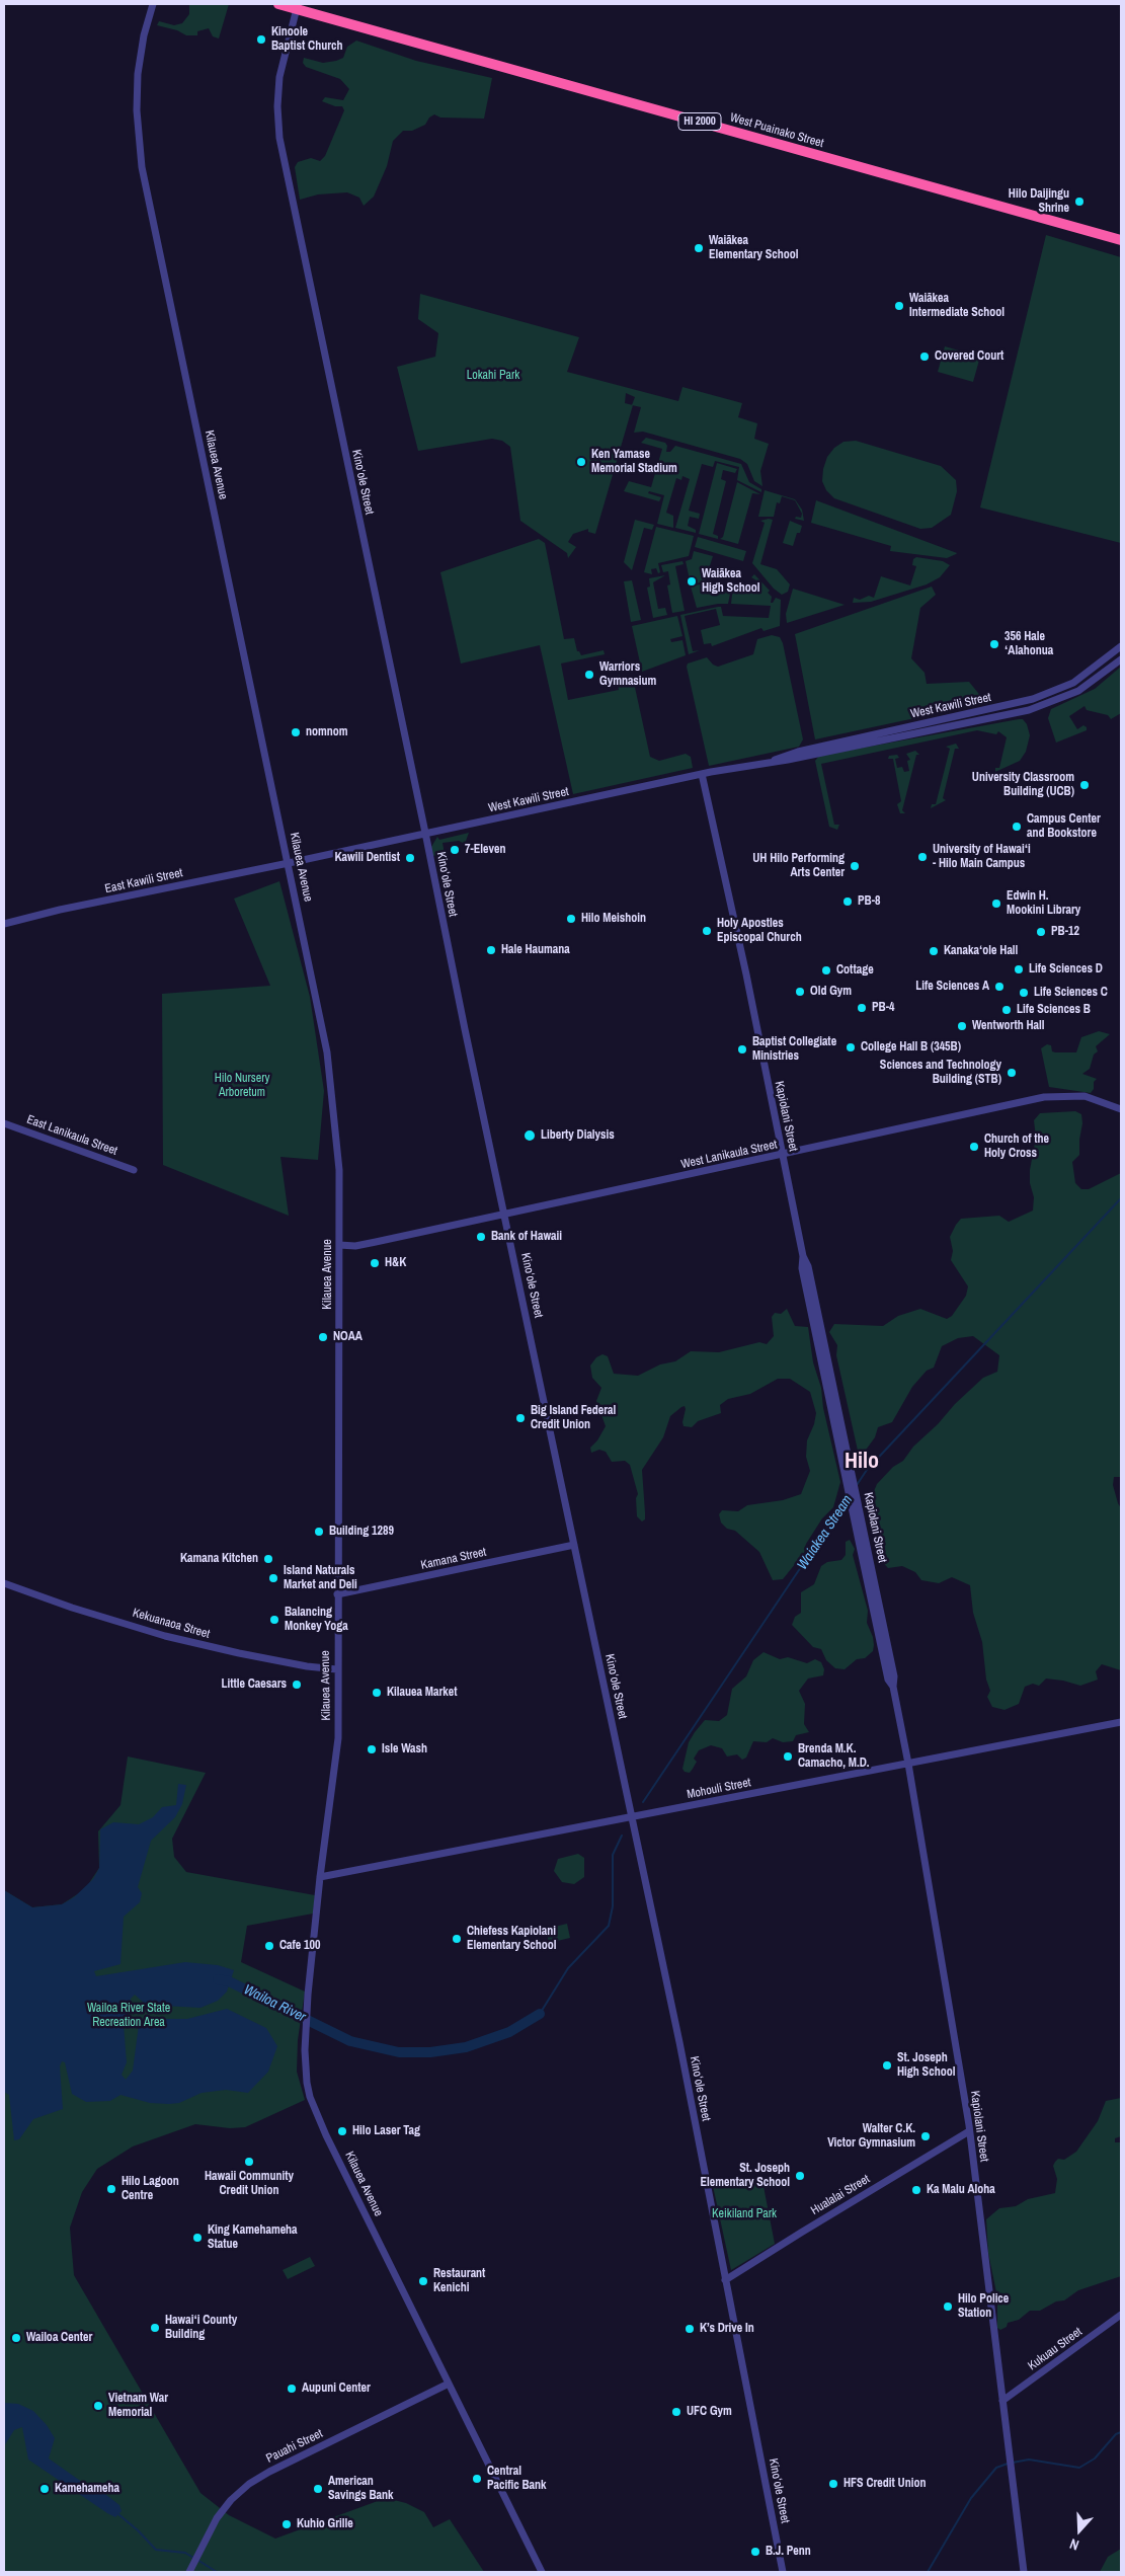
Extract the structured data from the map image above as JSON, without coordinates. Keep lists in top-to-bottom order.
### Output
{
  "streets": {
    "highway": ["HI 2000", "West Puainako Street"],
    "street": [
      "Kilauea Avenue",
      "Kinoʻole Street",
      "West Kawili Street",
      "East Kawili Street",
      "Kapiolani Street",
      "East Lanikaula Street",
      "West Lanikaula Street",
      "Kamana Street",
      "Kekuanaoa Street",
      "Mohouli Street",
      "Hualalai Street",
      "Kukuau Street",
      "Pauahi Street"
    ]
  },
  "crossings": [
    ["West Puainako Street", "Kinoʻole Street"],
    ["Kilauea Avenue", "West Kawili Street"],
    ["Kilauea Avenue", "East Kawili Street"],
    ["Kilauea Avenue", "West Lanikaula Street"],
    ["Kilauea Avenue", "Kamana Street"],
    ["Kilauea Avenue", "Kekuanaoa Street"],
    ["Kilauea Avenue", "Mohouli Street"],
    ["Kilauea Avenue", "Pauahi Street"],
    ["Kinoʻole Street", "West Kawili Street"],
    ["Kinoʻole Street", "West Lanikaula Street"],
    ["Kinoʻole Street", "Kamana Street"],
    ["Kinoʻole Street", "Mohouli Street"],
    ["Kinoʻole Street", "Hualalai Street"],
    ["West Kawili Street", "East Kawili Street"],
    ["West Kawili Street", "Kapiolani Street"],
    ["Kapiolani Street", "West Lanikaula Street"],
    ["Kapiolani Street", "Mohouli Street"],
    ["Kapiolani Street", "Hualalai Street"],
    ["Kapiolani Street", "Kukuau Street"]
  ],
  "districts": ["Hilo"],
  "water": ["Waiakea Stream", "Wailoa River"],
  "parks": [
    "Lokahi Park",
    "Hilo Nursery Arboretum",
    "Wailoa River State Recreation Area",
    "Keikiland Park"
  ],
  "places": [
    "Kinoole Baptist Church",
    "Hilo Daijingu Shrine",
    "Waiākea Elementary School",
    "Waiākea Intermediate School",
    "Covered Court",
    "Ken Yamase Memorial Stadium",
    "Waiākea High School",
    "356 Hale ʻAlahonua",
    "Warriors Gymnasium",
    "nomnom",
    "University Classroom Building (UCB)",
    "Campus Center and Bookstore",
    "7-Eleven",
    "University of Hawaiʻi - Hilo Main Campus",
    "Kawili Dentist",
    "UH Hilo Performing Arts Center",
    "PB-8",
    "Edwin H. Mookini Library",
    "Hilo Meishoin",
    "Holy Apostles Episcopal Church",
    "PB-12",
    "Hale Haumana",
    "Kanakaʻole Hall",
    "Life Sciences D",
    "Cottage",
    "Life Sciences A",
    "Old Gym",
    "Life Sciences C",
    "PB-4",
    "Life Sciences B",
    "Wentworth Hall",
    "College Hall B (345B)",
    "Baptist Collegiate Ministries",
    "Sciences and Technology Building (STB)",
    "Liberty Dialysis",
    "Church of the Holy Cross",
    "Bank of Hawaii",
    "H&K",
    "NOAA",
    "Big Island Federal Credit Union",
    "Building 1289",
    "Kamana Kitchen",
    "Island Naturals Market and Deli",
    "Balancing Monkey Yoga",
    "Little Caesars",
    "Kilauea Market",
    "Isle Wash",
    "Brenda M.K. Camacho, M.D.",
    "Chiefess Kapiolani Elementary School",
    "Cafe 100",
    "St. Joseph High School",
    "Hilo Laser Tag",
    "Walter C.K. Victor Gymnasium",
    "Hawaii Community Credit Union",
    "St. Joseph Elementary School",
    "Hilo Lagoon Centre",
    "Ka Malu Aloha",
    "King Kamehameha Statue",
    "Restaurant Kenichi",
    "Hilo Police Station",
    "Hawaiʻi County Building",
    "K’s Drive In",
    "Wailoa Center",
    "Aupuni Center",
    "Vietnam War Memorial",
    "UFC Gym",
    "Central Pacific Bank",
    "HFS Credit Union",
    "Kamehameha",
    "American Savings Bank",
    "Kuhio Grille",
    "B.J. Penn"
  ],
  "north": "bottom"
}
